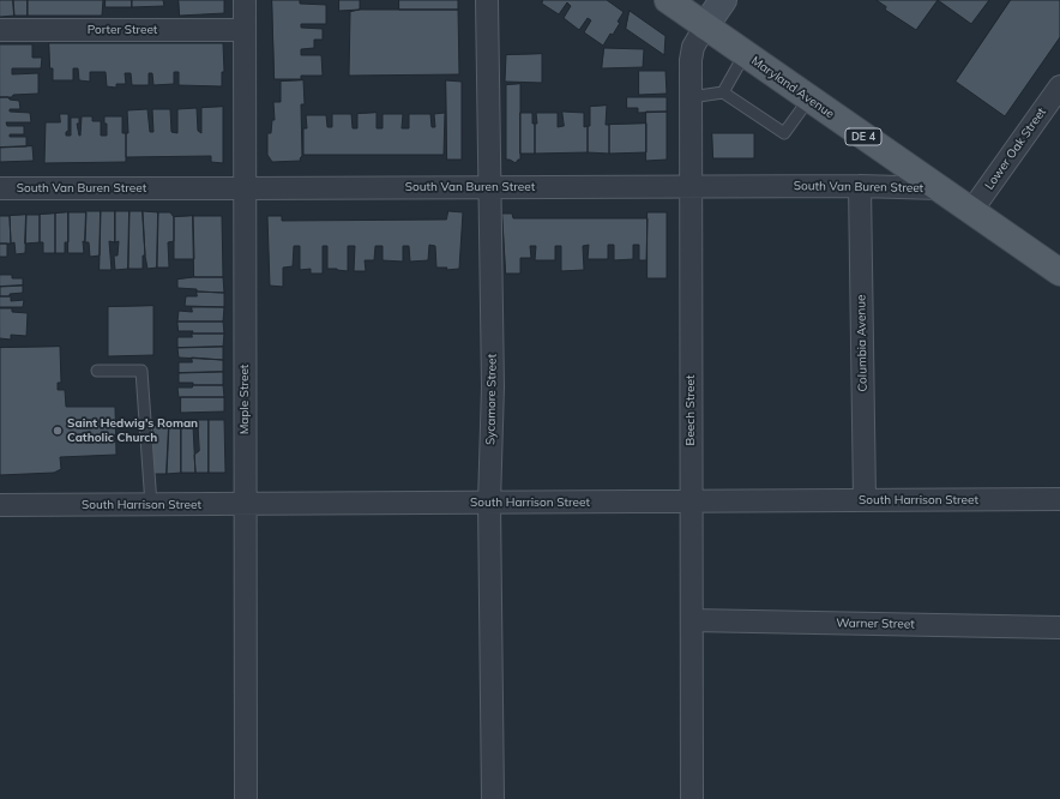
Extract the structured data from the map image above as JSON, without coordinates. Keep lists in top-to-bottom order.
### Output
{
  "streets": {
    "main road": ["Maryland Avenue", "DE 4"],
    "street": [
      "Porter Street",
      "Lower Oak Street",
      "South Van Buren Street",
      "Columbia Avenue",
      "Maple Street",
      "Sycamore Street",
      "Beech Street",
      "South Harrison Street",
      "Warner Street"
    ]
  },
  "crossings": [
    ["Porter Street", "Maple Street"],
    ["Maryland Avenue", "Lower Oak Street"],
    ["Maryland Avenue", "South Van Buren Street"],
    ["Maryland Avenue", "Beech Street"],
    ["South Van Buren Street", "Columbia Avenue"],
    ["South Van Buren Street", "Maple Street"],
    ["South Van Buren Street", "Sycamore Street"],
    ["South Van Buren Street", "Beech Street"],
    ["Columbia Avenue", "South Harrison Street"],
    ["Maple Street", "South Harrison Street"],
    ["Sycamore Street", "South Harrison Street"],
    ["Beech Street", "South Harrison Street"],
    ["Beech Street", "Warner Street"]
  ],
  "places": ["Saint Hedwig's Roman Catholic Church"]
}
